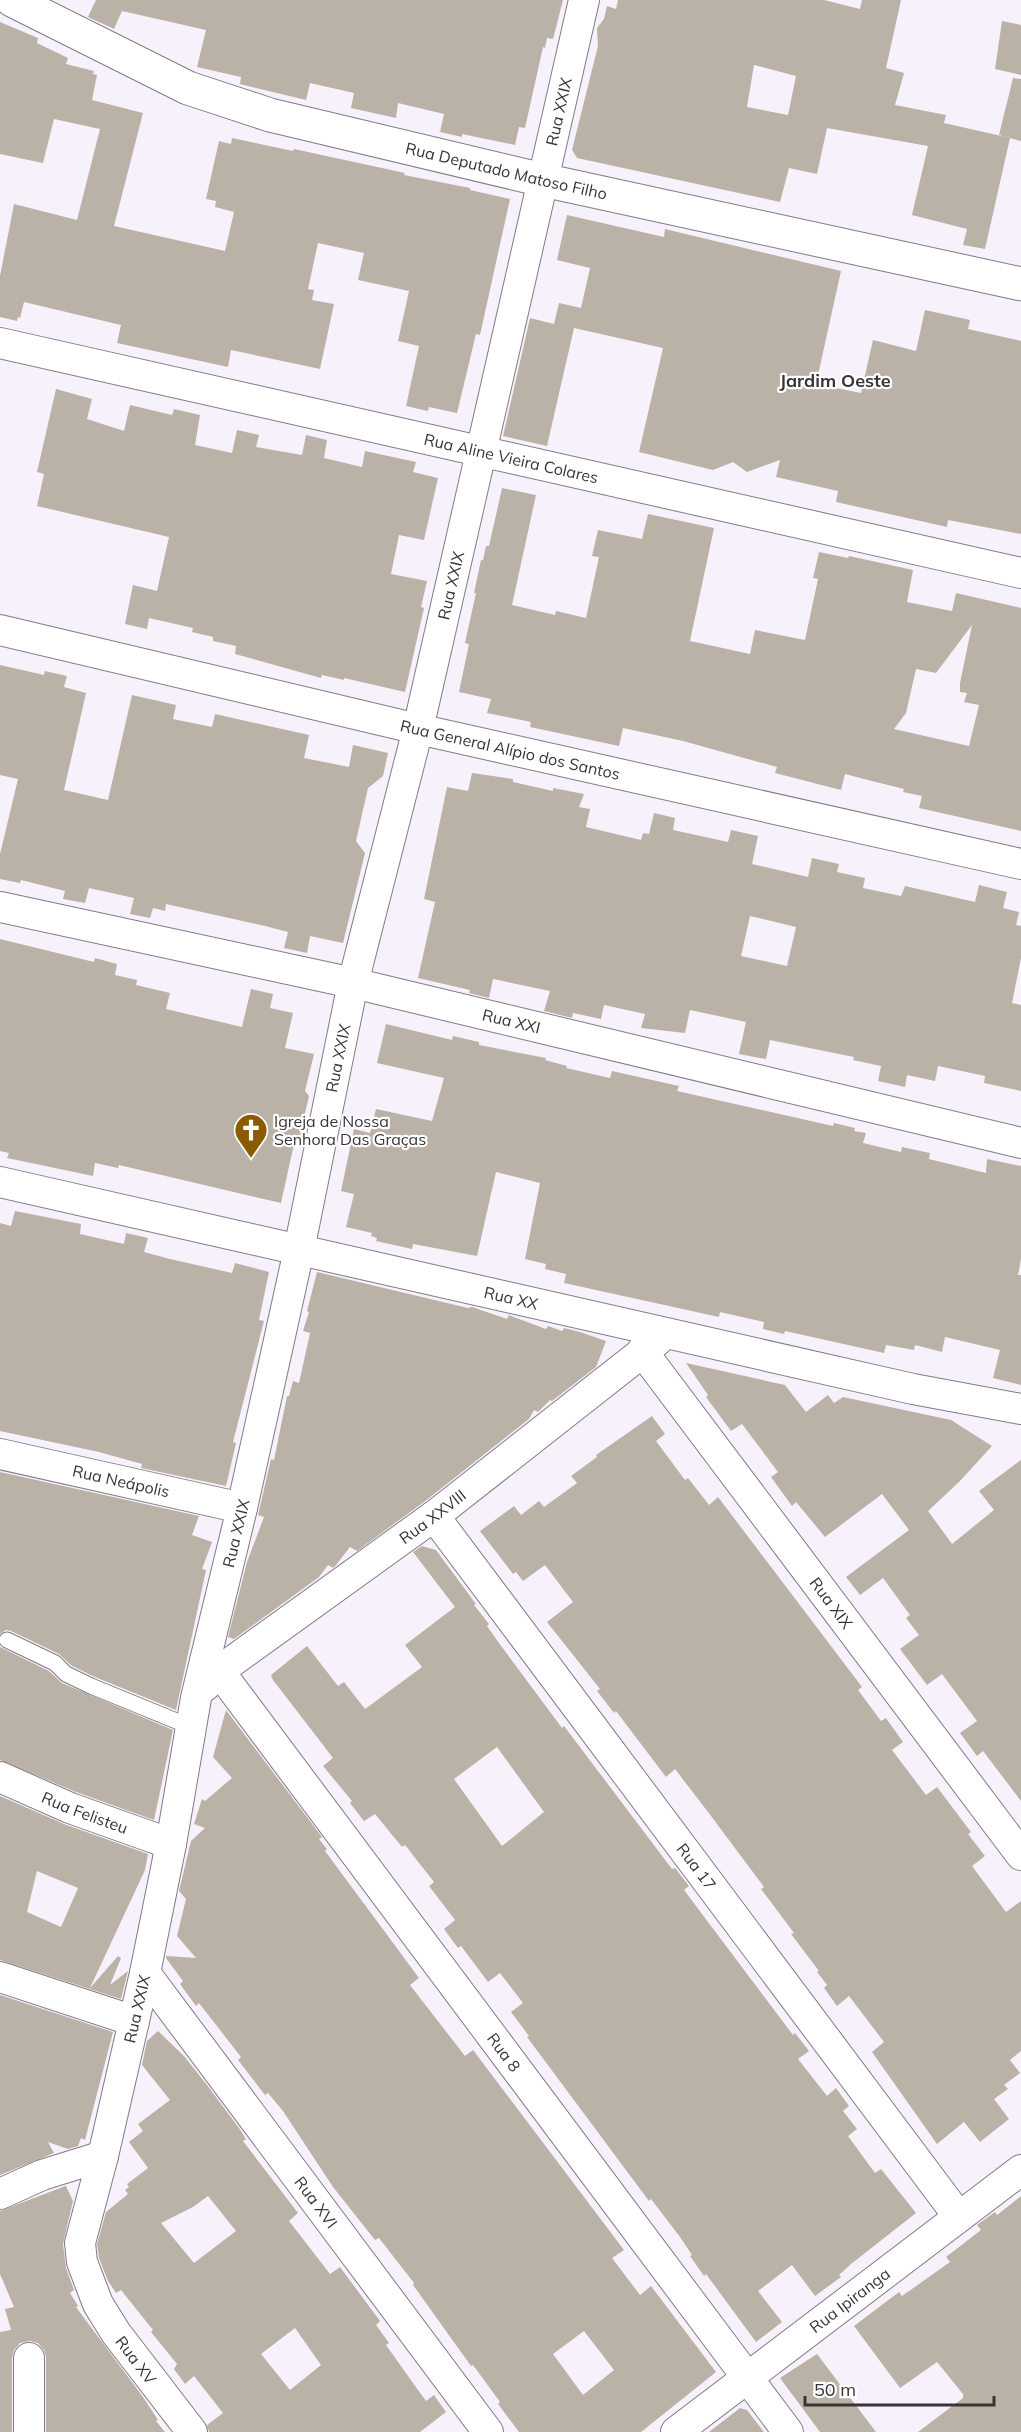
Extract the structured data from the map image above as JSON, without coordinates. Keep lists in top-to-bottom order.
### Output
{
  "streets": {
    "street": [
      "Rua XXIX",
      "Rua Deputado Matoso Filho",
      "Rua Aline Vieira Colares",
      "Rua General Alípio dos Santos",
      "Rua XXI",
      "Rua XX",
      "Rua Neápolis",
      "Rua XXVIII",
      "Rua XIX",
      "Rua Felisteu",
      "Rua 17",
      "Rua 8",
      "Rua XVI",
      "Rua Ipiranga",
      "Rua XV"
    ]
  },
  "crossings": [
    ["Rua XXIX", "Rua Deputado Matoso Filho"],
    ["Rua XXIX", "Rua Aline Vieira Colares"],
    ["Rua XXIX", "Rua General Alípio dos Santos"],
    ["Rua XXIX", "Rua XXI"],
    ["Rua XXIX", "Rua XX"],
    ["Rua XXIX", "Rua Neápolis"],
    ["Rua XXIX", "Rua XXVIII"],
    ["Rua XXIX", "Rua Felisteu"],
    ["Rua XXIX", "Rua XVI"],
    ["Rua XXIX", "Rua XV"],
    ["Rua XX", "Rua XXVIII"],
    ["Rua XXVIII", "Rua XIX"],
    ["Rua XXVIII", "Rua 17"],
    ["Rua XXVIII", "Rua 8"],
    ["Rua 17", "Rua Ipiranga"],
    ["Rua 8", "Rua Ipiranga"]
  ],
  "districts": ["Jardim Oeste"],
  "places": {
    "church": ["Igreja de Nossa Senhora Das Graças"]
  },
  "scale_bar": "50 m"
}
